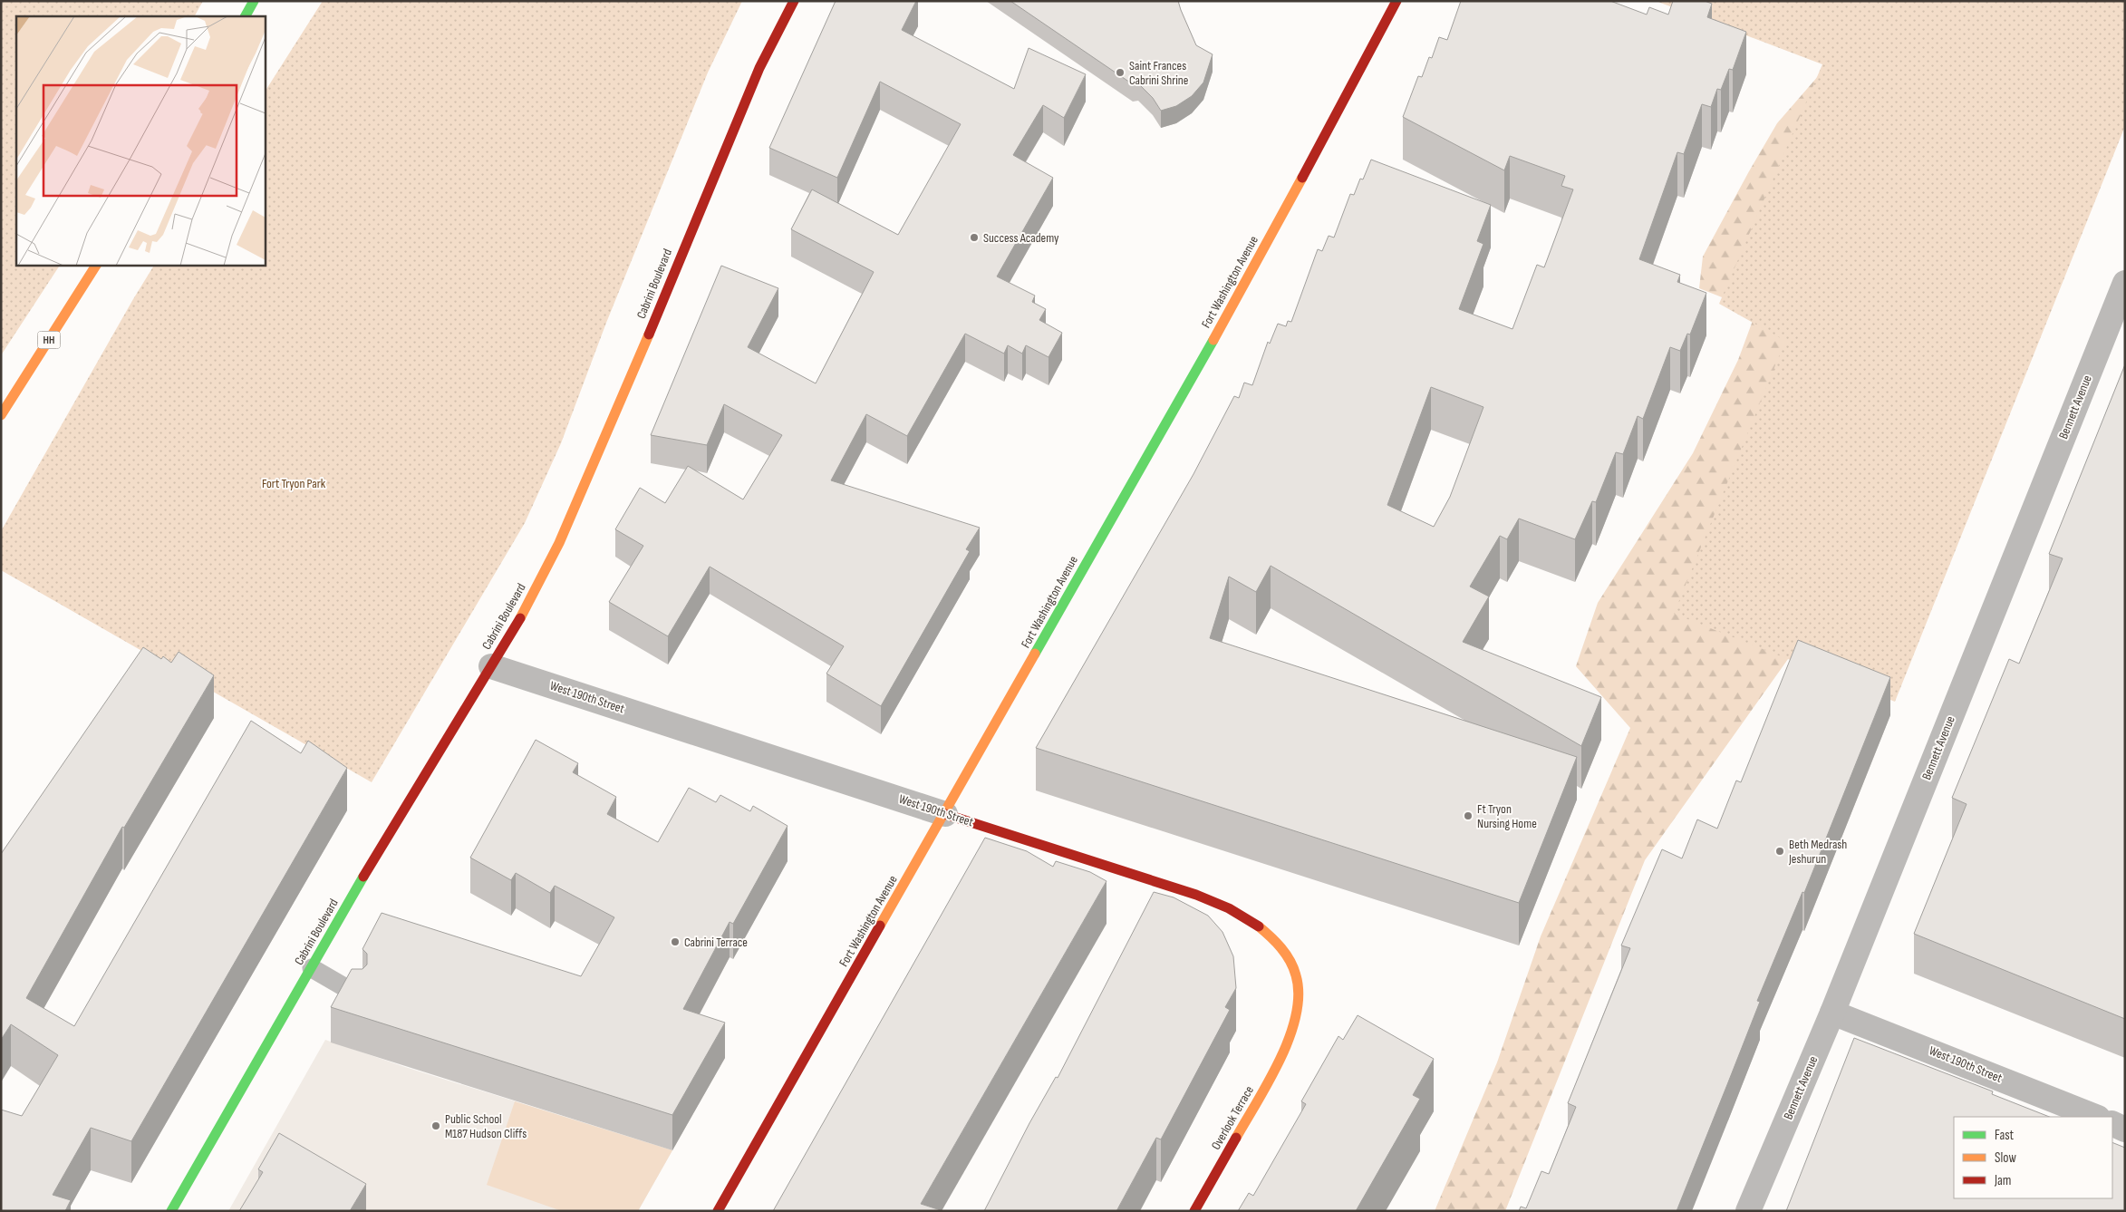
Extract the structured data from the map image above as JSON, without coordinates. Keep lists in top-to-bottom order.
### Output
{
  "streets": {
    "main road": [
      "Fort Washington Avenue",
      "Cabrini Boulevard",
      "HH",
      "West 190th Street",
      "Overlook Terrace"
    ],
    "street": ["Bennett Avenue"]
  },
  "crossings": [
    ["Fort Washington Avenue", "West 190th Street"],
    ["Cabrini Boulevard", "West 190th Street"],
    ["Bennett Avenue", "West 190th Street"],
    ["West 190th Street", "Overlook Terrace"]
  ],
  "parks": ["Fort Tryon Park"],
  "places": [
    "Saint Frances Cabrini Shrine",
    "Success Academy",
    "Ft Tryon Nursing Home",
    "Beth Medrash Jeshurun",
    "Cabrini Terrace",
    "Public School M187 Hudson Cliffs"
  ],
  "legend": ["Fast", "Slow", "Jam"]
}
